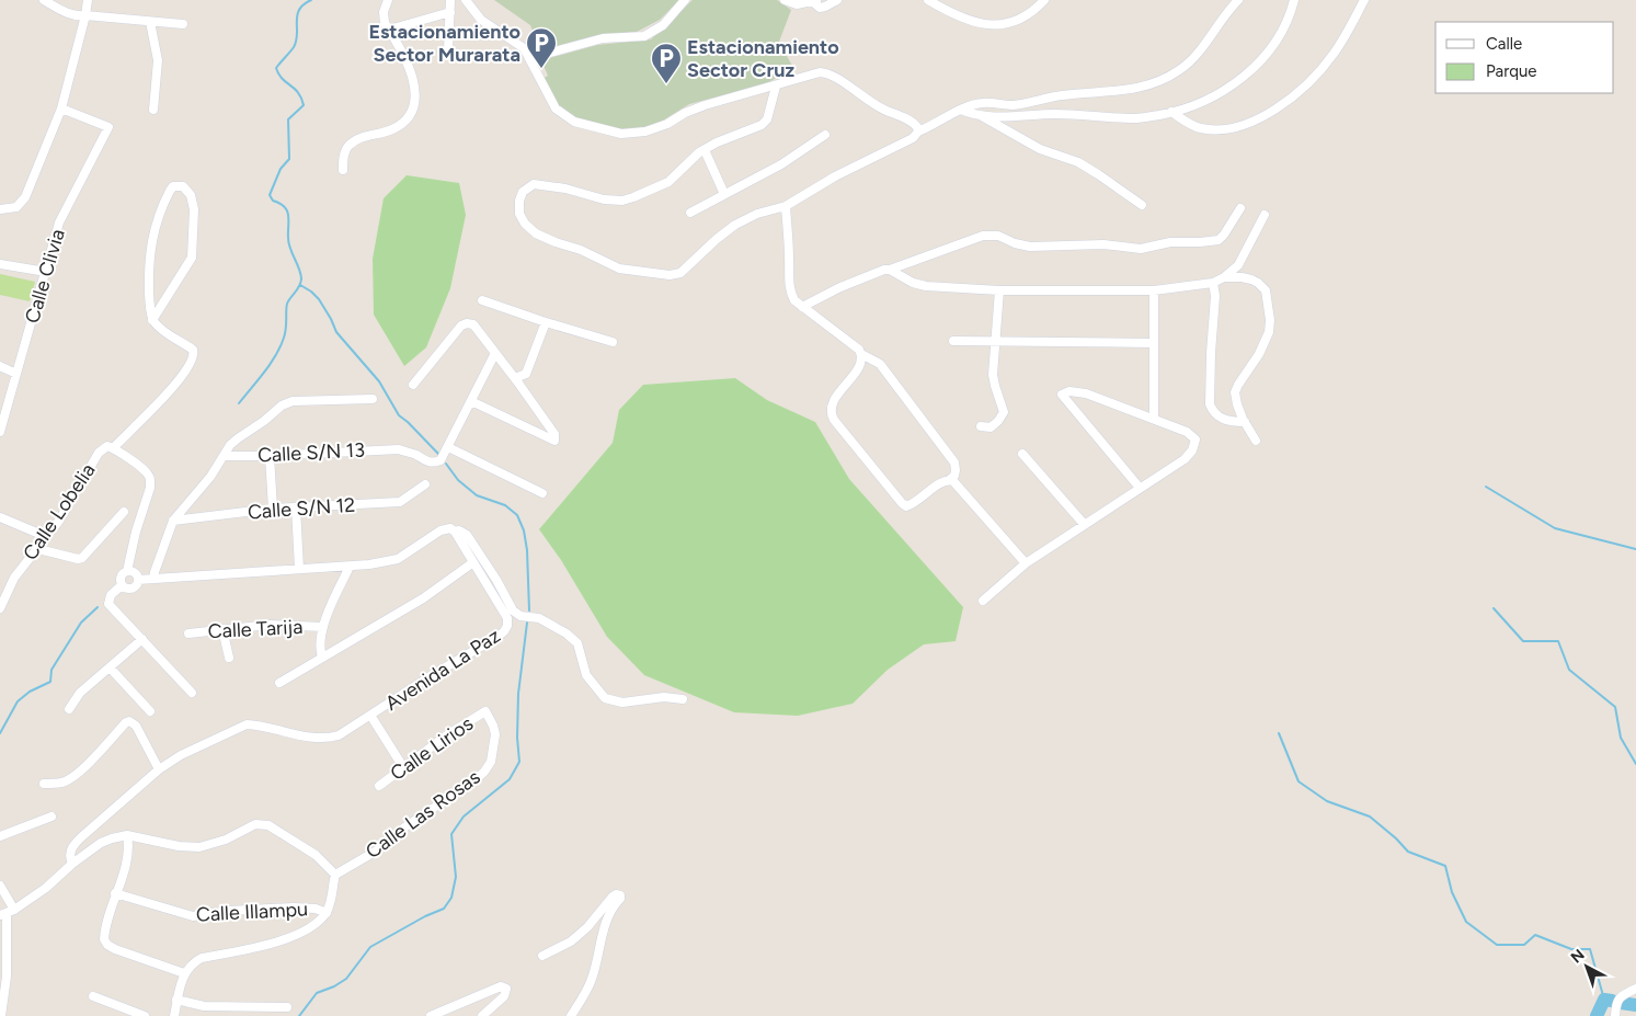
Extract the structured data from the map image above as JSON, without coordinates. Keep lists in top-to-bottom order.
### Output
{
  "streets": {
    "street": [
      "Calle Clivia",
      "Calle S/N 13",
      "Calle S/N 12",
      "Calle Lobelia",
      "Calle Tarija",
      "Avenida La Paz",
      "Calle Lirios",
      "Calle Las Rosas",
      "Calle Illampu"
    ]
  },
  "crossings": [
    ["Calle Lirios", "Calle Las Rosas"]
  ],
  "places": {
    "parking": ["Estacionamiento Sector Murarata", "Estacionamiento Sector Cruz"]
  },
  "legend": ["Calle", "Parque"],
  "north": "top left"
}
